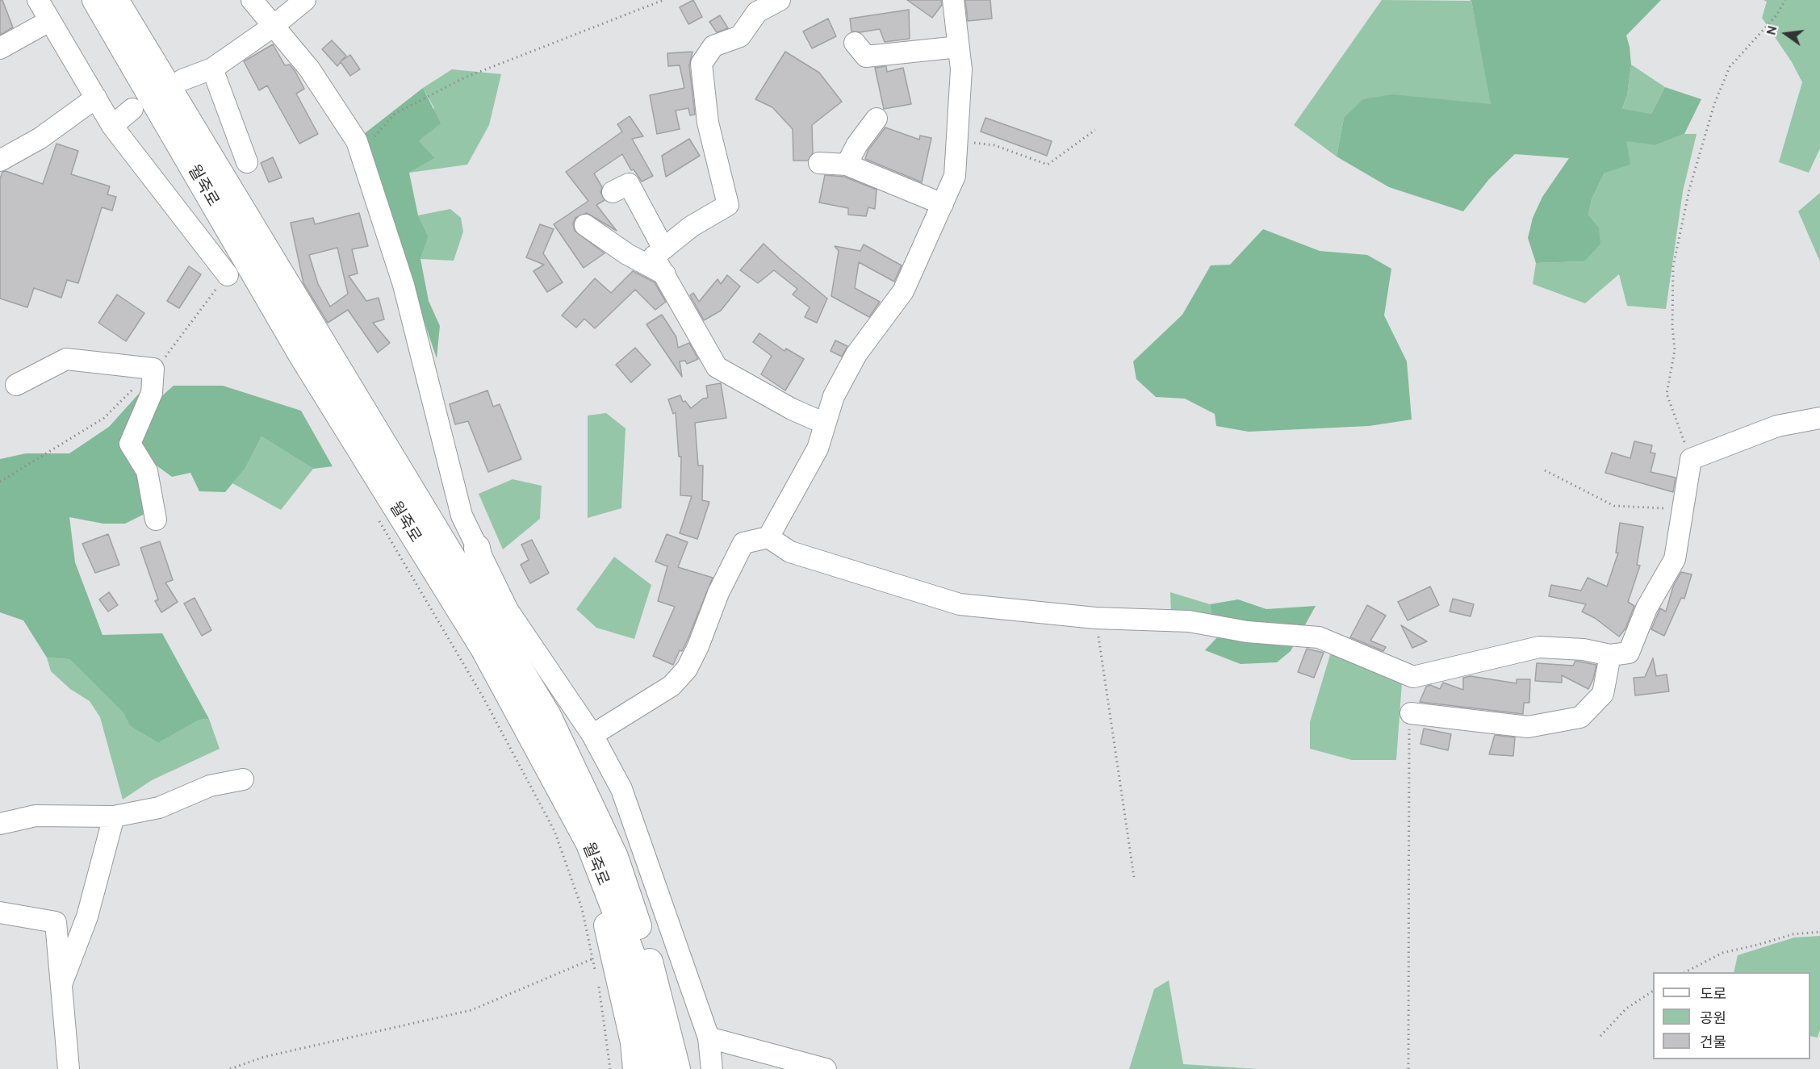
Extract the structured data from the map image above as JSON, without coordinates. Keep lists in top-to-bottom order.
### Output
{
  "streets": {
    "main road": ["월죽로"]
  },
  "legend": ["도로", "공원", "건물"],
  "north": "left"
}
